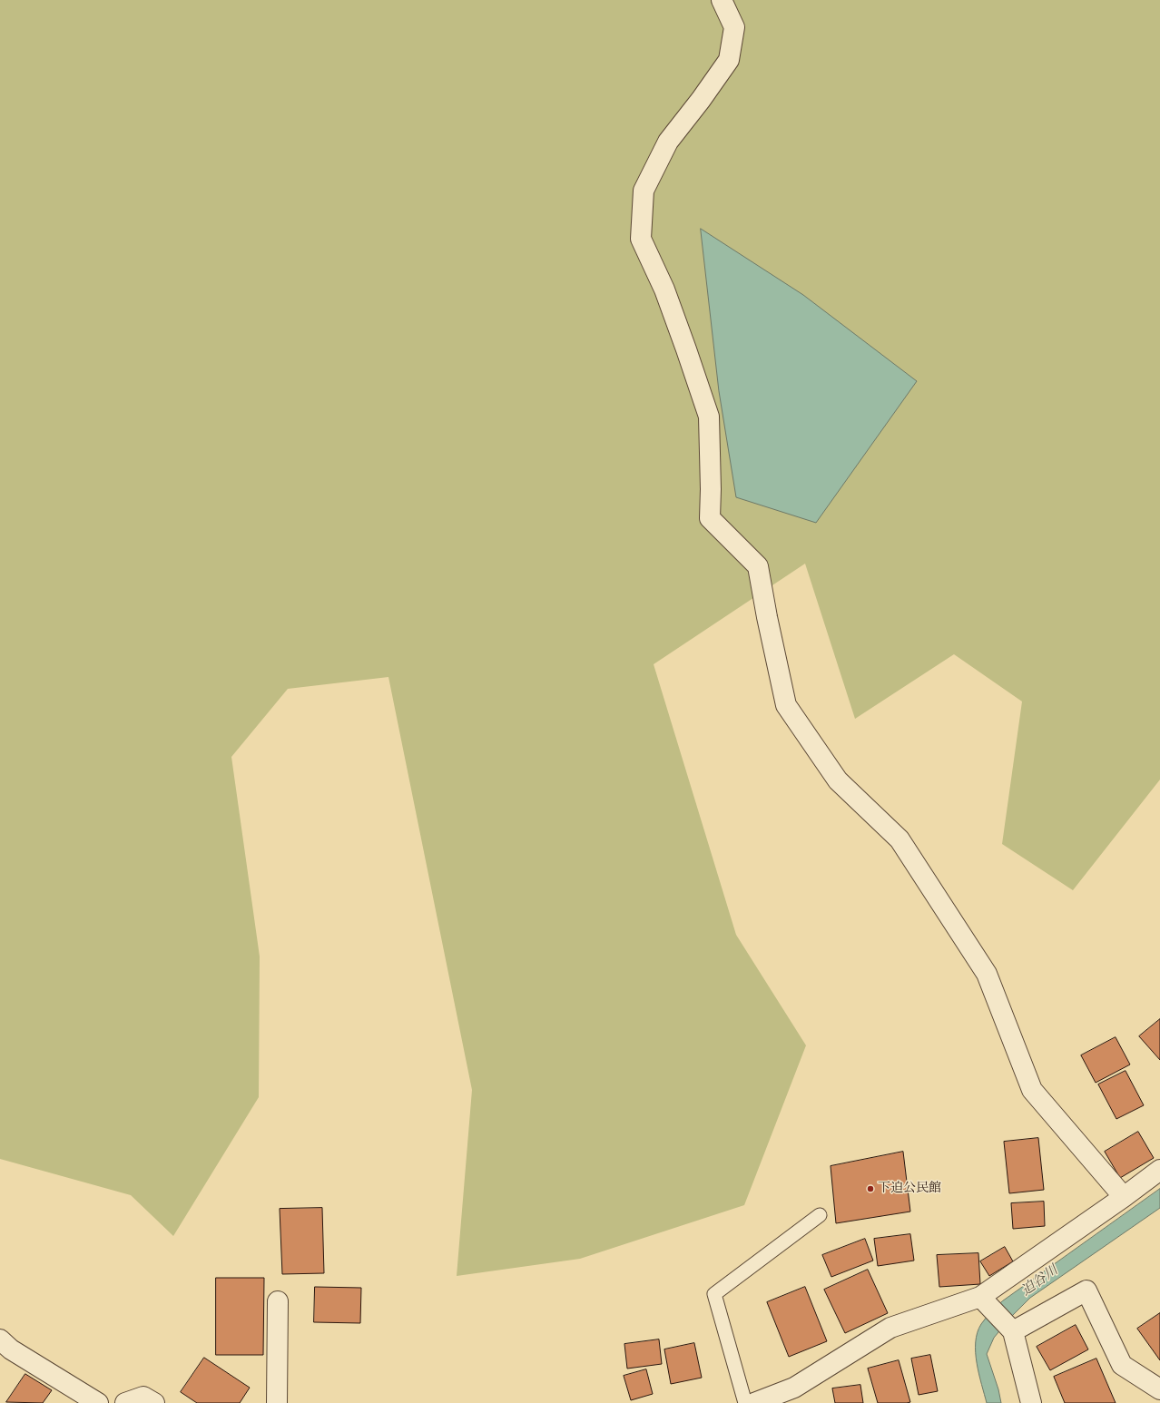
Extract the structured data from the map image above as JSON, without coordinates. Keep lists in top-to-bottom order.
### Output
{
  "water": ["迫谷川"],
  "places": ["下迫公民館"]
}
